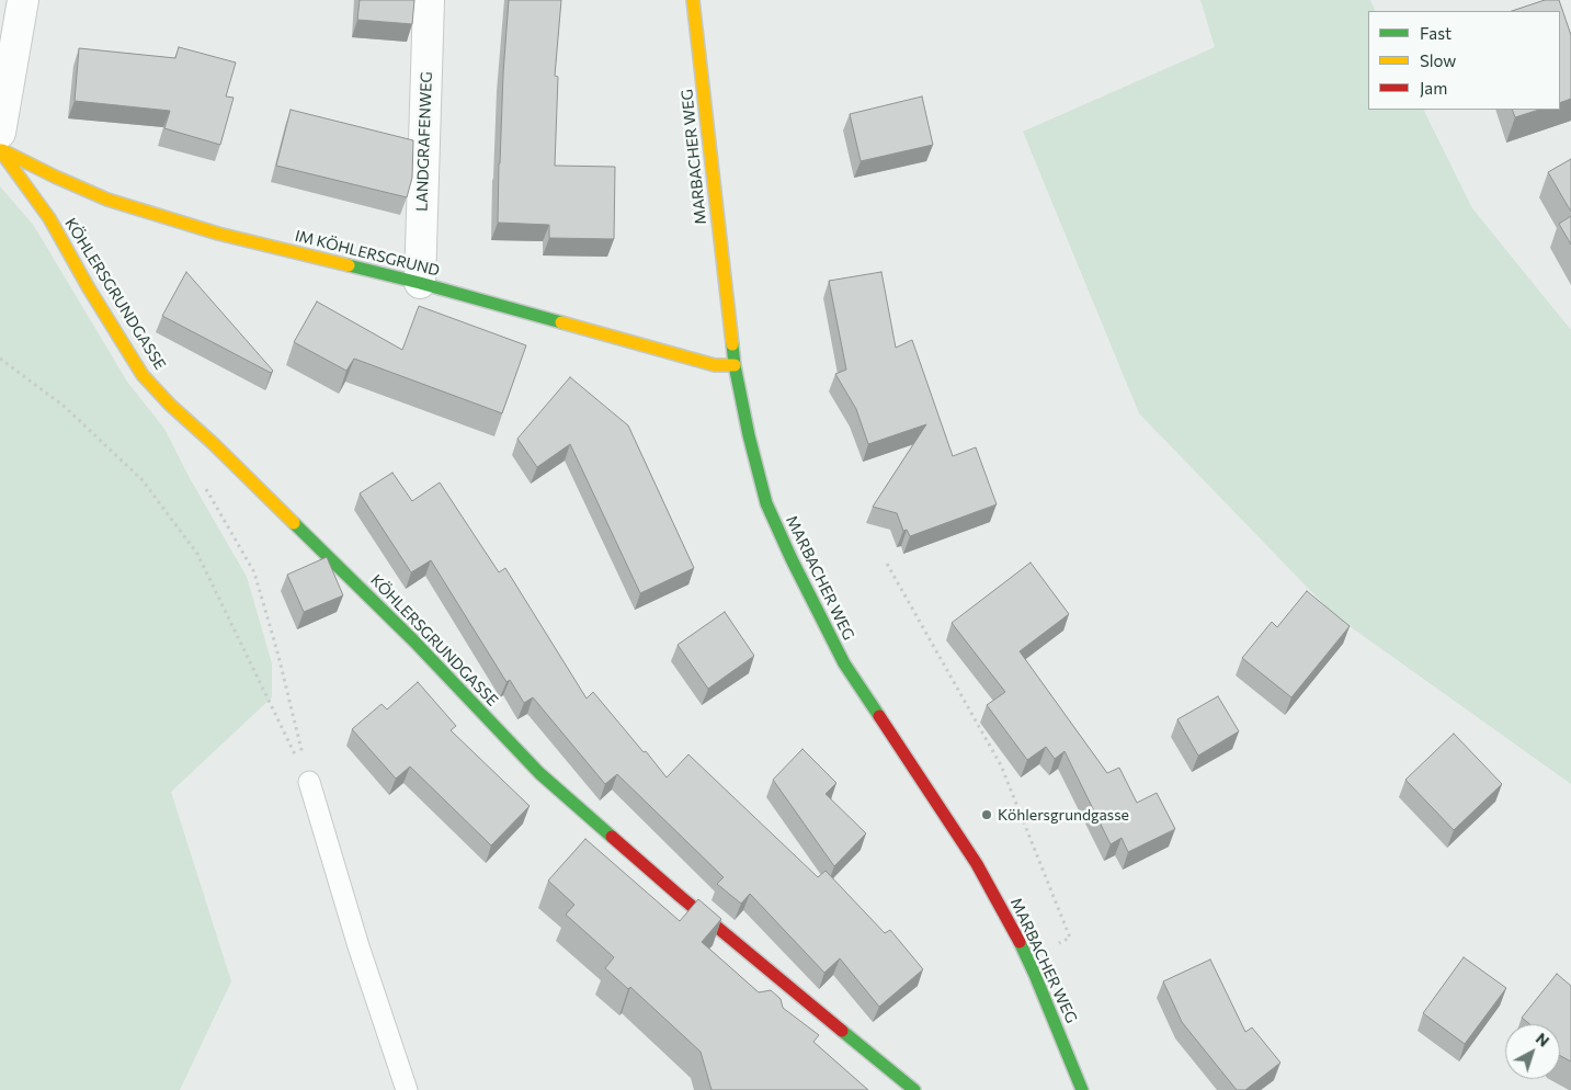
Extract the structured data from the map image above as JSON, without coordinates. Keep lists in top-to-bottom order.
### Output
{
  "streets": {
    "street": [
      "LANDGRAFENWEG",
      "MARBACHER WEG",
      "IM KÖHLERSGRUND",
      "KÖHLERSGRUNDGASSE"
    ]
  },
  "crossings": [
    ["LANDGRAFENWEG", "IM KÖHLERSGRUND"],
    ["MARBACHER WEG", "IM KÖHLERSGRUND"],
    ["IM KÖHLERSGRUND", "KÖHLERSGRUNDGASSE"]
  ],
  "places": ["Köhlersgrundgasse"],
  "legend": ["Fast", "Slow", "Jam"],
  "north": "top right"
}
